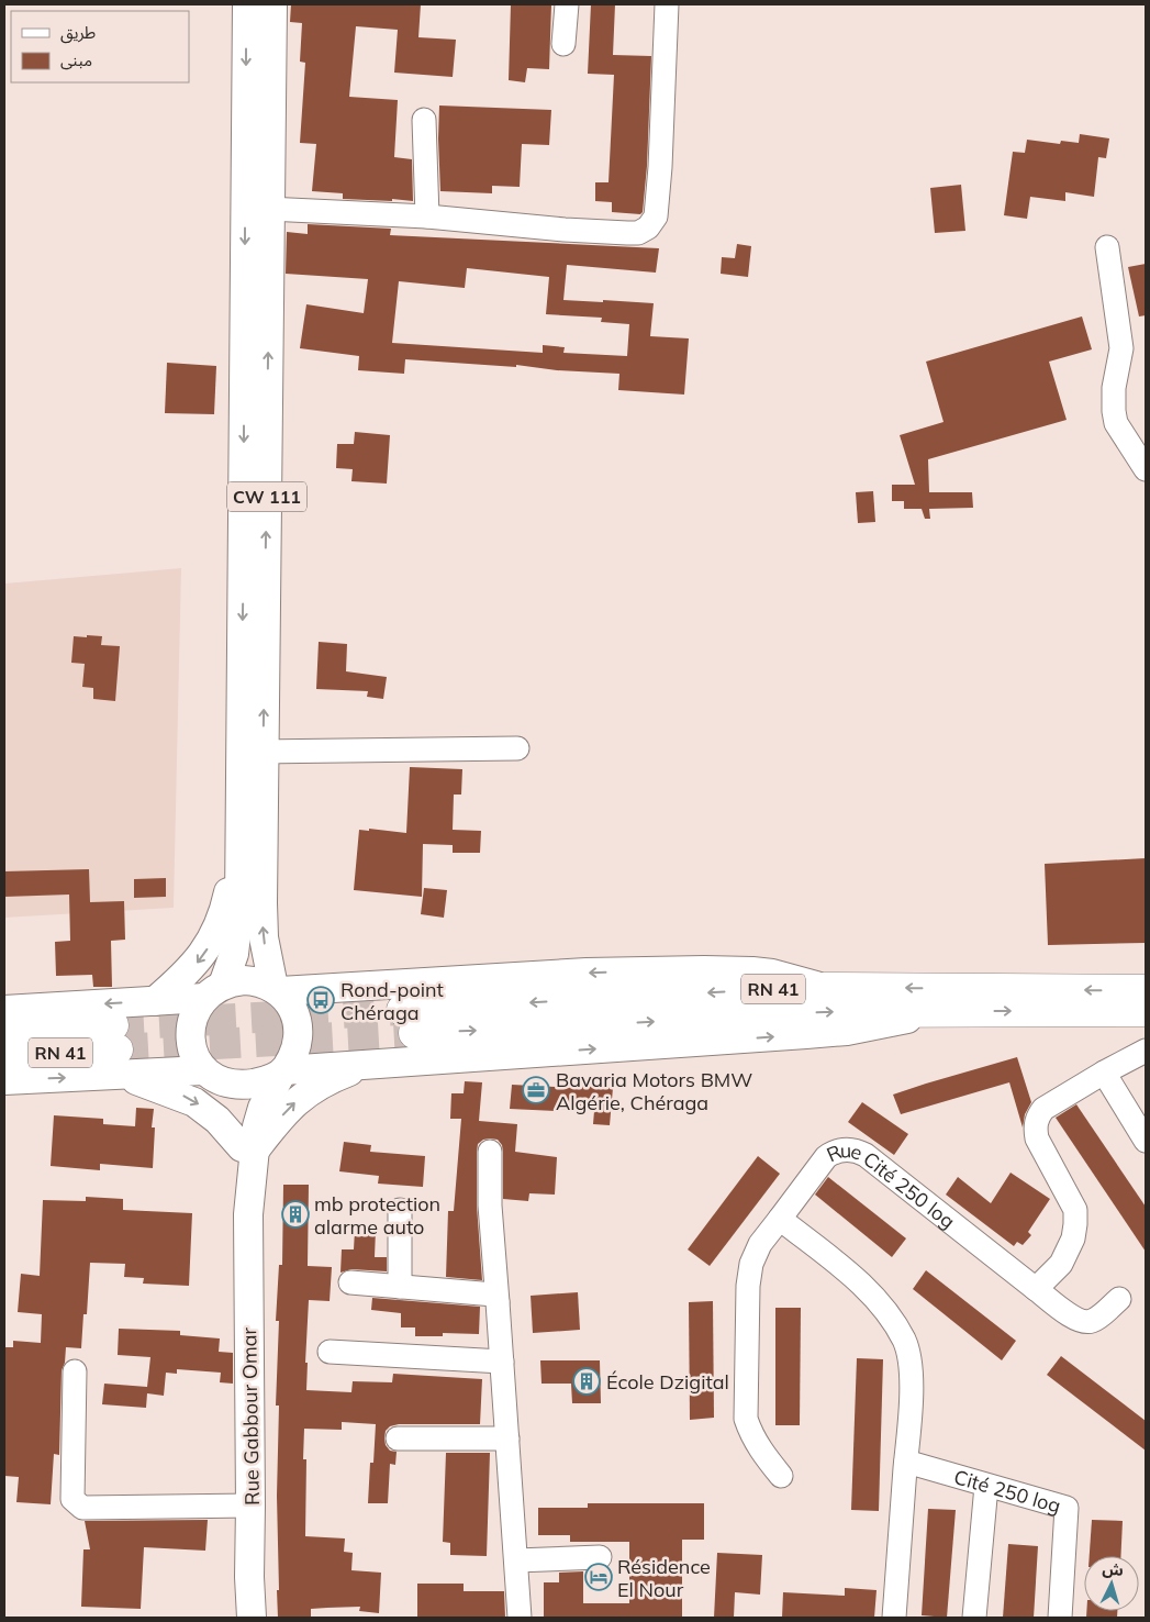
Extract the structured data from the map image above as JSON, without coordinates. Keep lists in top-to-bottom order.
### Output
{
  "streets": {
    "highway": ["RN 41"],
    "main road": ["CW 111", "Rue Gabbour Omar"],
    "street": ["Rue Cité 250 log", "Cité 250 log"]
  },
  "crossings": [
    ["CW 111", "Rue Gabbour Omar"]
  ],
  "places": {
    "bus stop": ["Rond-point Chéraga"],
    "office": ["Bavaria Motors BMW Algérie, Chéraga"],
    "building": ["mb protection alarme auto", "École Dzigital"],
    "hotel": ["Résidence El Nour"]
  },
  "legend": ["طريق", "مبنى"],
  "north": "top"
}
